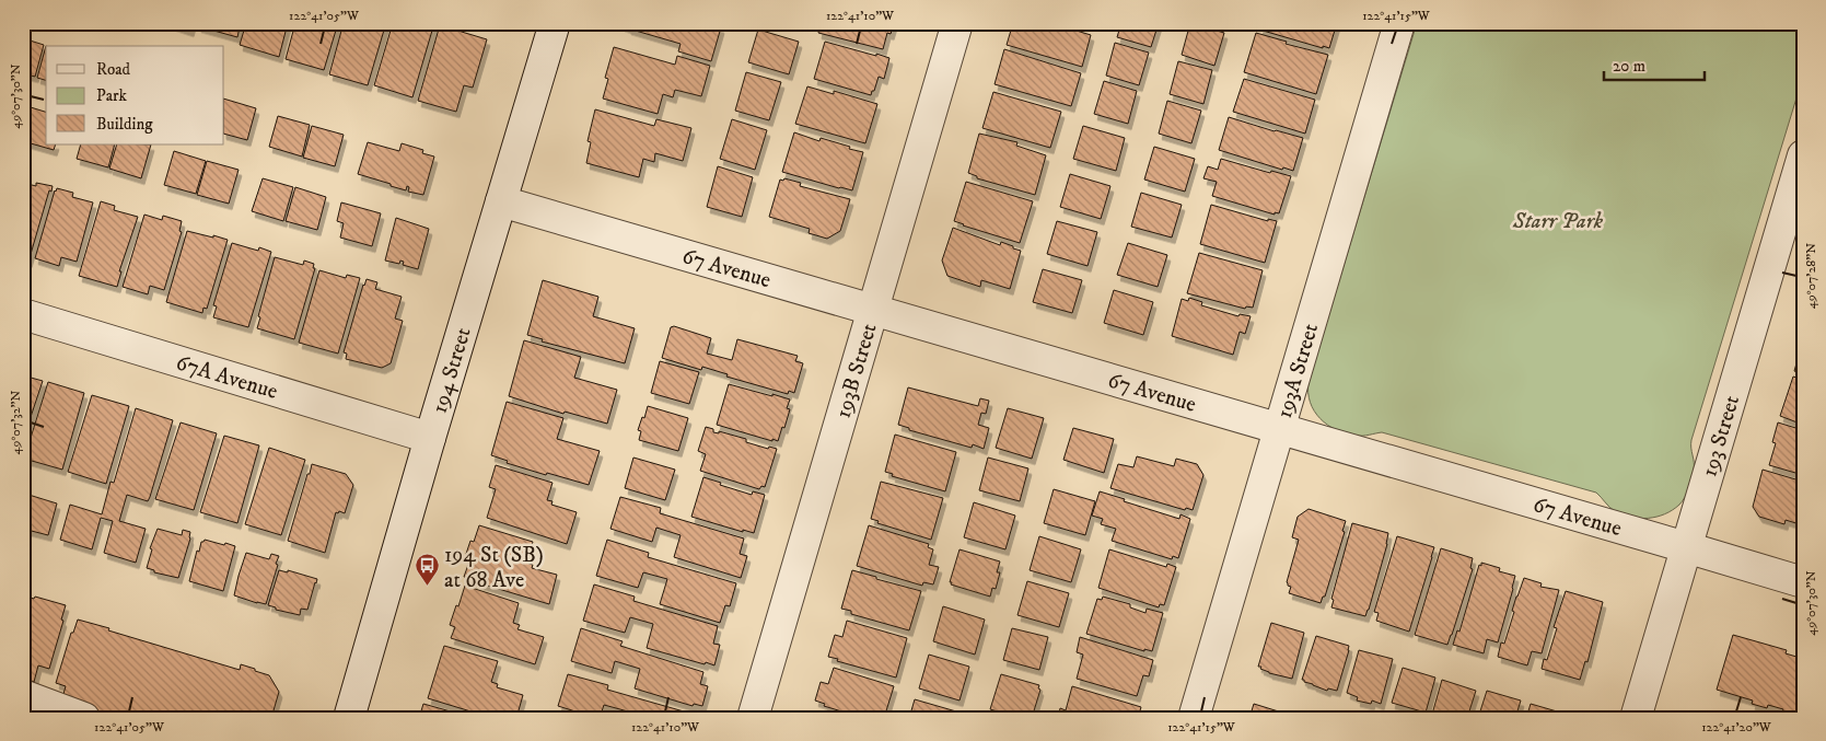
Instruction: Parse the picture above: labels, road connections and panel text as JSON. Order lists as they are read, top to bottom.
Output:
{
  "streets": {
    "street": [
      "67 Avenue",
      "194 Street",
      "193A Street",
      "193B Street",
      "67A Avenue",
      "193 Street"
    ]
  },
  "crossings": [
    ["67 Avenue", "194 Street"],
    ["67 Avenue", "193A Street"],
    ["67 Avenue", "193B Street"],
    ["67 Avenue", "193 Street"],
    ["194 Street", "67A Avenue"]
  ],
  "parks": ["Starr Park"],
  "places": {
    "bus stop": ["194 St (SB) at 68 Ave"]
  },
  "legend": ["Road", "Park", "Building"],
  "scale_bar": "20 m",
  "coordinates": [
    "122°41'05\"W",
    "122°41'10\"W",
    "122°41'15\"W",
    "49°07'30\"N",
    "49°07'28\"N",
    "49°07'32\"N",
    "122°41'20\"W"
  ]
}
